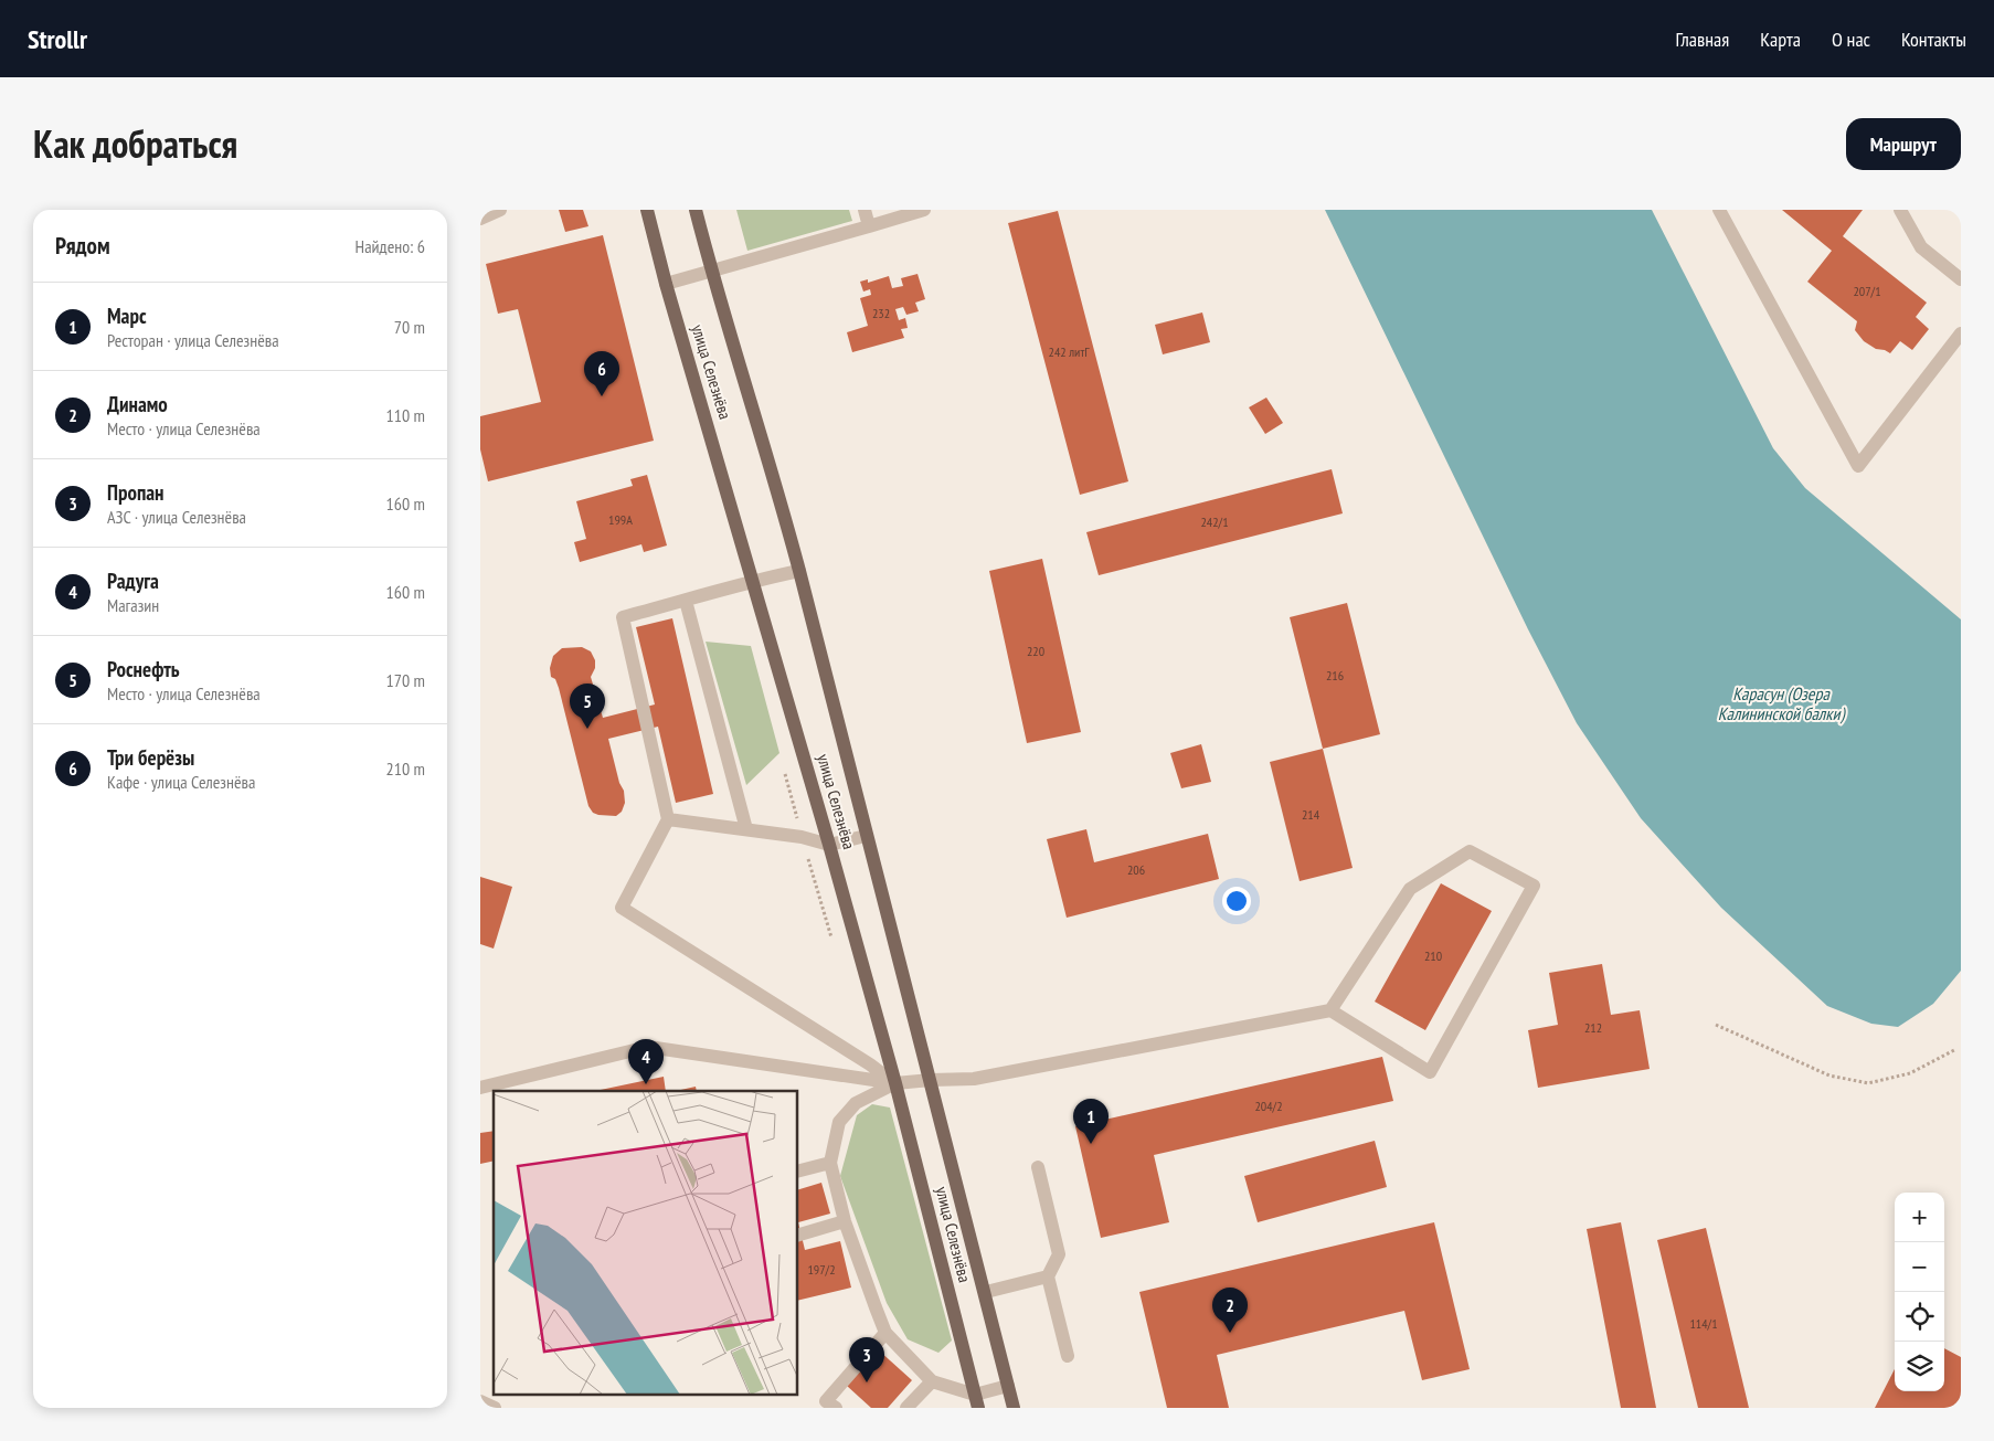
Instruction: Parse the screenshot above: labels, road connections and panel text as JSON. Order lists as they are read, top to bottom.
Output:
{
  "streets": {
    "main road": ["улица Селезнёва"]
  },
  "water": ["Карасун (Озера Калининской балки)"],
  "house_numbers": [
    "207/1",
    "232",
    "242 литГ",
    "199А",
    "242/1",
    "220",
    "216",
    "214",
    "206",
    "210",
    "212",
    "204/2",
    "197/2",
    "114/1"
  ],
  "page": {
    "header": "Strollr",
    "nav": [
      "Главная",
      "Карта",
      "О нас",
      "Контакты"
    ],
    "title": "Как добраться",
    "buttons": "Маршрут",
    "heading": ["Рядом", "Найдено: 6"],
    "list": [
      {
        "mark": "1",
        "name": "Марс",
        "note": "Ресторан · улица Селезнёва",
        "value": "70 m"
      },
      {
        "mark": "2",
        "name": "Динамо",
        "note": "Место · улица Селезнёва",
        "value": "110 m"
      },
      {
        "mark": "3",
        "name": "Пропан",
        "note": "АЗС · улица Селезнёва",
        "value": "160 m"
      },
      {
        "mark": "4",
        "name": "Радуга",
        "note": "Магазин",
        "value": "160 m"
      },
      {
        "mark": "5",
        "name": "Роснефть",
        "note": "Место · улица Селезнёва",
        "value": "170 m"
      },
      {
        "mark": "6",
        "name": "Три берёзы",
        "note": "Кафе · улица Селезнёва",
        "value": "210 m"
      }
    ],
    "pins": [
      "6",
      "5",
      "4",
      "1",
      "2",
      "3"
    ],
    "map_buttons": ["+", "−"]
  }
}
